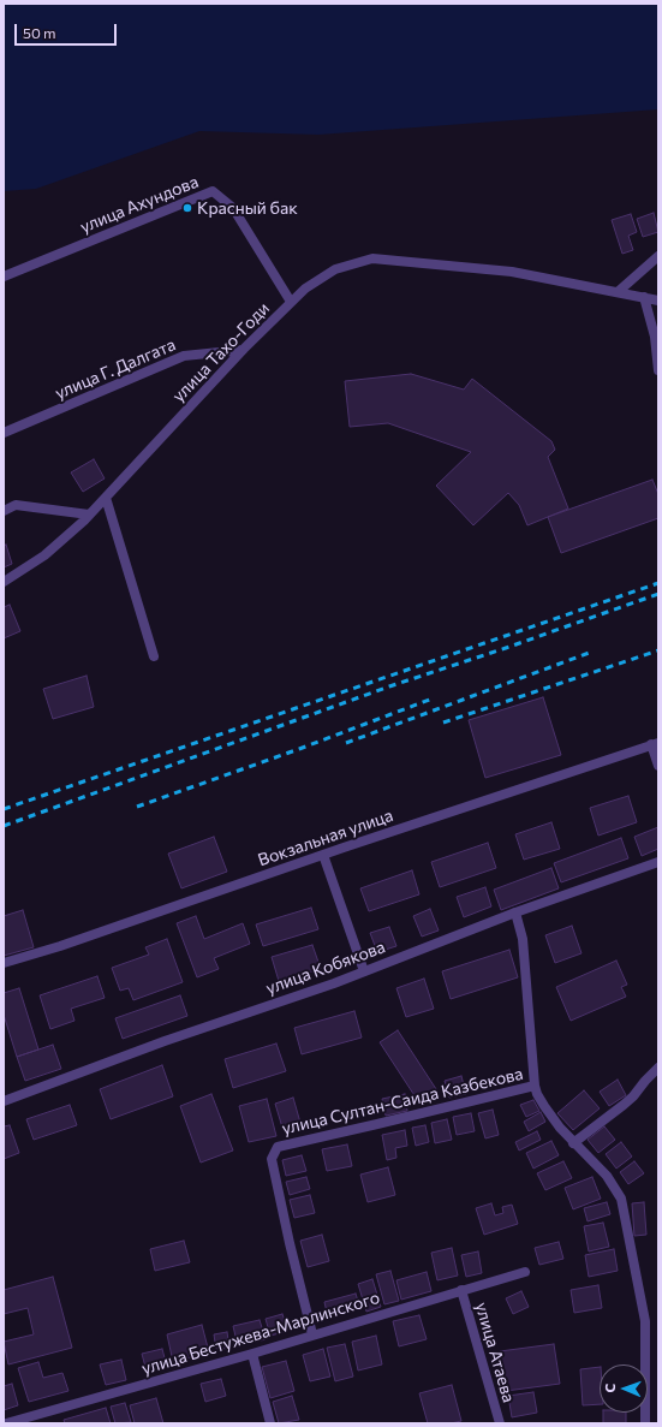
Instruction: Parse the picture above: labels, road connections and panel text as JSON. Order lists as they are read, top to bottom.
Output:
{
  "streets": {
    "street": [
      "улица Ахундова",
      "улица Тахо-Годи",
      "улица Г. Далгата",
      "Вокзальная улица",
      "улица Кобякова",
      "улица Султан-Саида Казбекова",
      "улица Бестужева-Марлинского",
      "улица Атаева"
    ]
  },
  "crossings": [
    ["улица Ахундова", "улица Тахо-Годи"],
    ["улица Тахо-Годи", "улица Г. Далгата"],
    ["улица Султан-Саида Казбекова", "улица Бестужева-Марлинского"],
    ["улица Бестужева-Марлинского", "улица Атаева"]
  ],
  "places": ["Красный бак"],
  "scale_bar": "50 m",
  "north": "left"
}
